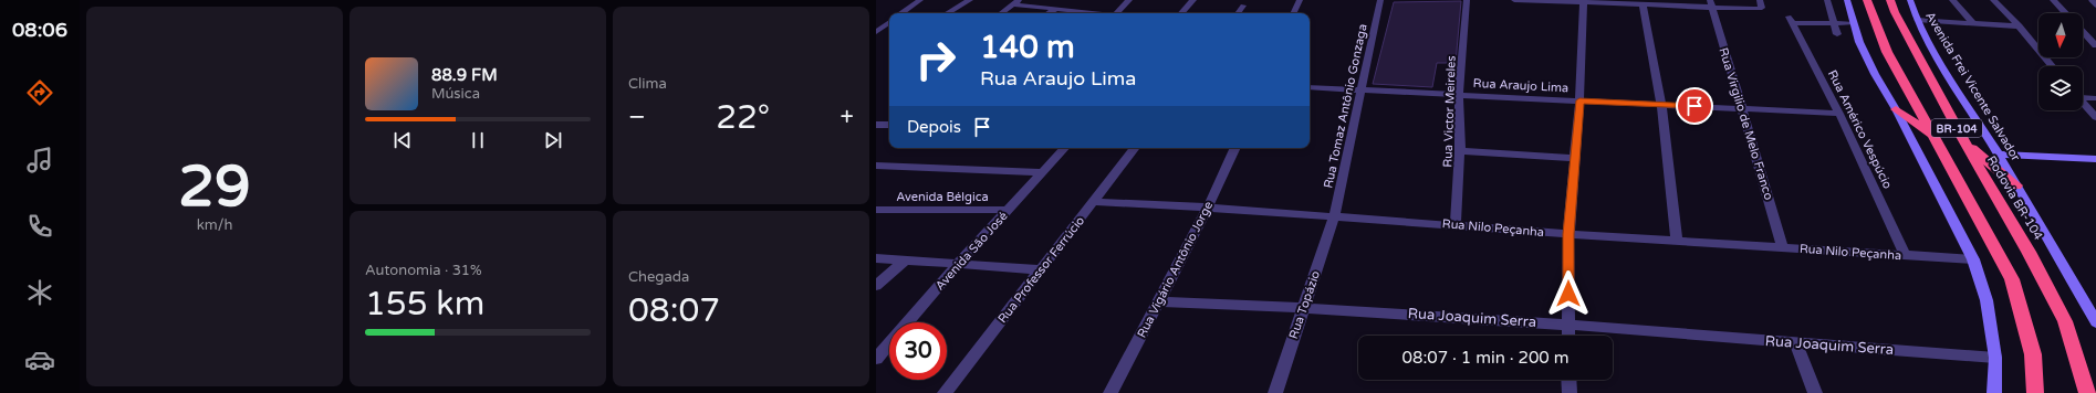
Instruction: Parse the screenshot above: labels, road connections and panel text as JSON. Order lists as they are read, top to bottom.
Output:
{
  "streets": {
    "highway": ["BR-104", "Rodovia BR-104"],
    "main road": ["Avenida Frei Vicente Salvador"],
    "street": [
      "Rua Araujo Lima",
      "Rua Tomaz Antônio Gonzaga",
      "Rua Victor Meireles",
      "Rua Virgilio de Melo Franco",
      "Rua Américo Vespúcio",
      "Avenida Bélgica",
      "Rua Nilo Peçanha",
      "Avenida São José",
      "Rua Professor Ferrúcio",
      "Rua Vigário Antônio Jorge",
      "Rua Topázio",
      "Rua Joaquim Serra"
    ]
  },
  "crossings": [
    ["Rua Araujo Lima", "Rua Tomaz Antônio Gonzaga"],
    ["Rua Araujo Lima", "Rua Victor Meireles"],
    ["Rua Araujo Lima", "Rua Virgilio de Melo Franco"],
    ["Rua Araujo Lima", "Rua Américo Vespúcio"],
    ["Rua Tomaz Antônio Gonzaga", "Rua Nilo Peçanha"],
    ["Rua Tomaz Antônio Gonzaga", "Rua Topázio"],
    ["Rua Victor Meireles", "Rua Nilo Peçanha"],
    ["Rua Virgilio de Melo Franco", "Rua Nilo Peçanha"],
    ["Rua Américo Vespúcio", "Rua Nilo Peçanha"],
    ["Avenida Bélgica", "Avenida São José"],
    ["Rua Nilo Peçanha", "Rua Professor Ferrúcio"],
    ["Rua Nilo Peçanha", "Rua Vigário Antônio Jorge"],
    ["Rua Nilo Peçanha", "Rua Topázio"],
    ["Rua Vigário Antônio Jorge", "Rua Joaquim Serra"],
    ["Rua Topázio", "Rua Joaquim Serra"]
  ],
  "north": "bottom",
  "page": {
    "tabs": "08:06",
    "tile": [
      ["29", "km/h"],
      "Clima",
      ["Autonomia · 31%", "155 km"],
      ["Chegada", "08:07"]
    ],
    "turn": ["140 m", "Rua Araujo Lima"],
    "song": ["88.9 FM", "Música"],
    "heat": ["−", "22°", "+"],
    "then": "Depois",
    "limit": "30",
    "trip": "08:07 · 1 min · 200 m"
  }
}
